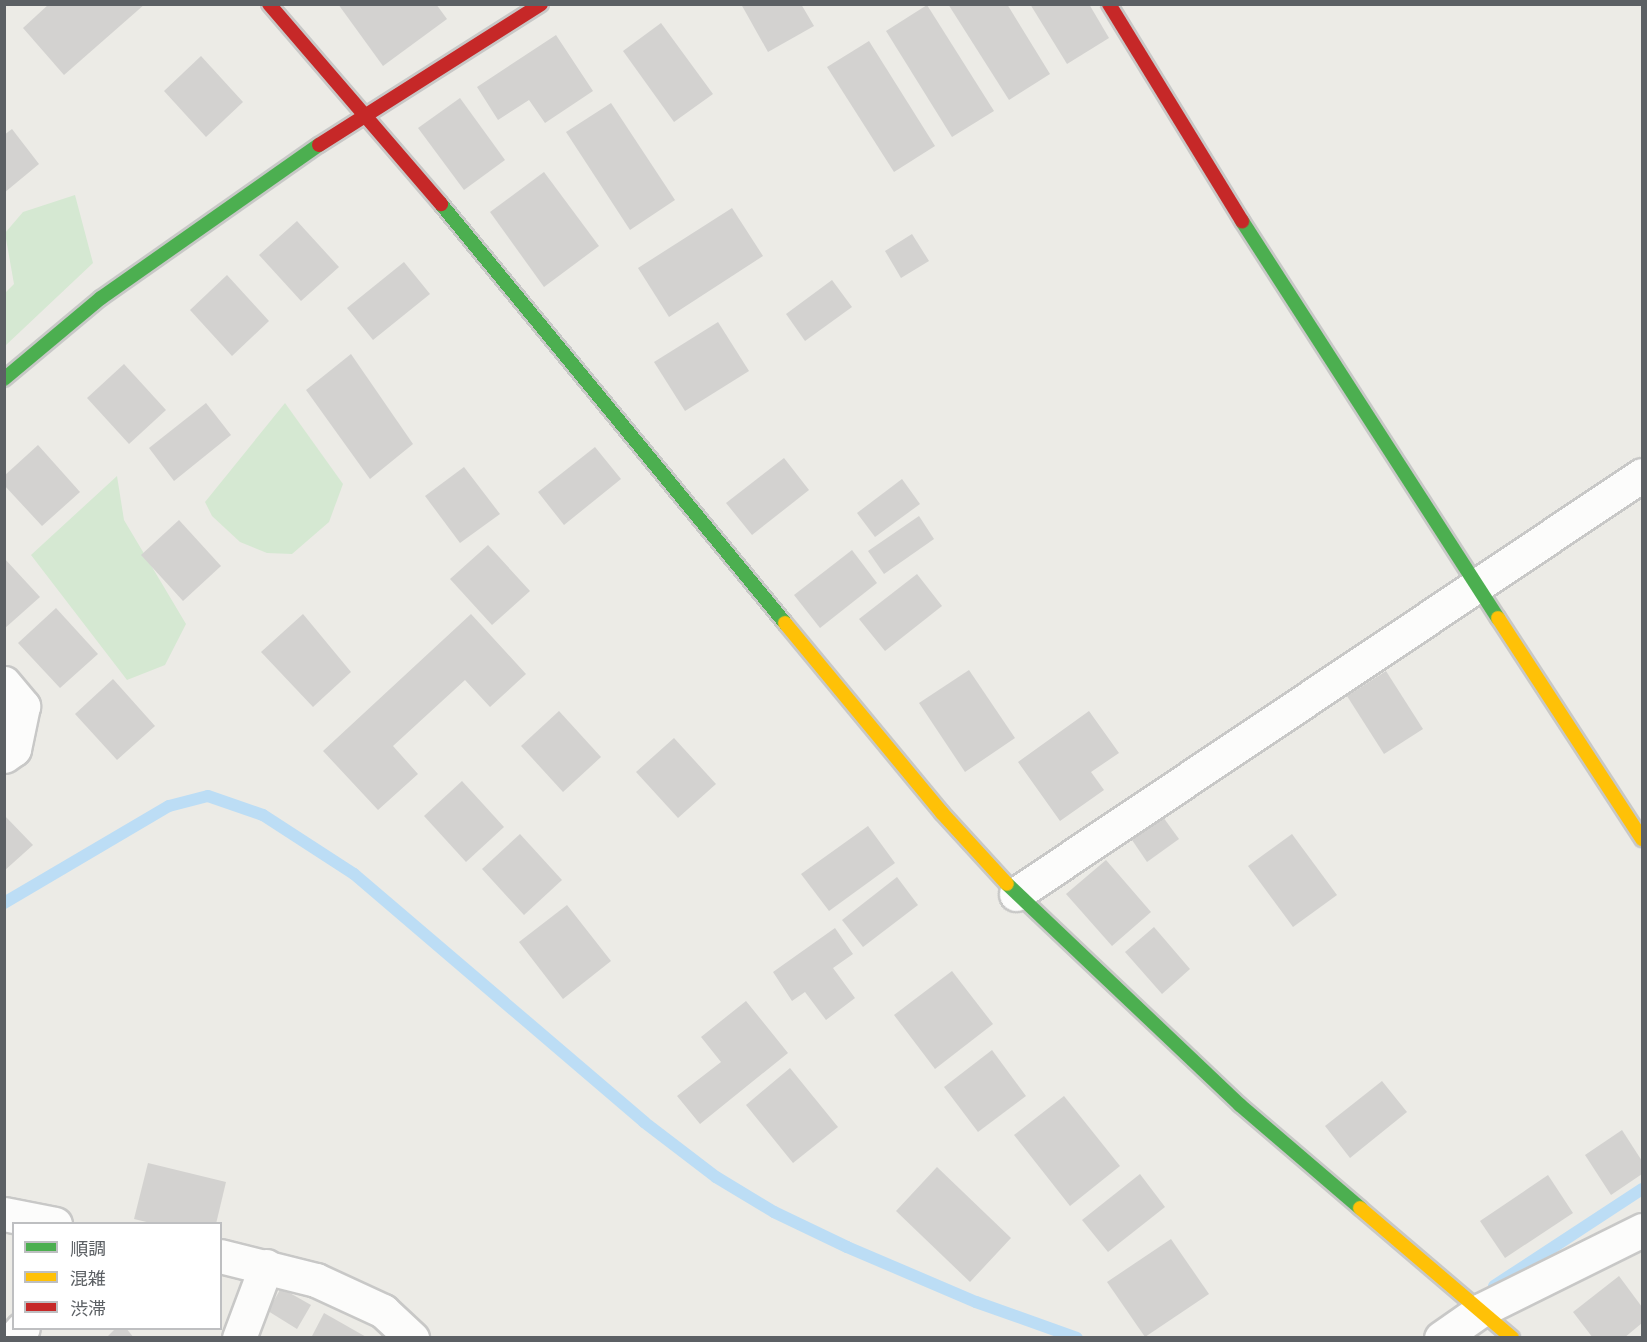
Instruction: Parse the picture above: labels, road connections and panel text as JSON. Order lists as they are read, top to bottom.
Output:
{
  "legend": ["順調", "混雑", "渋滞"]
}
